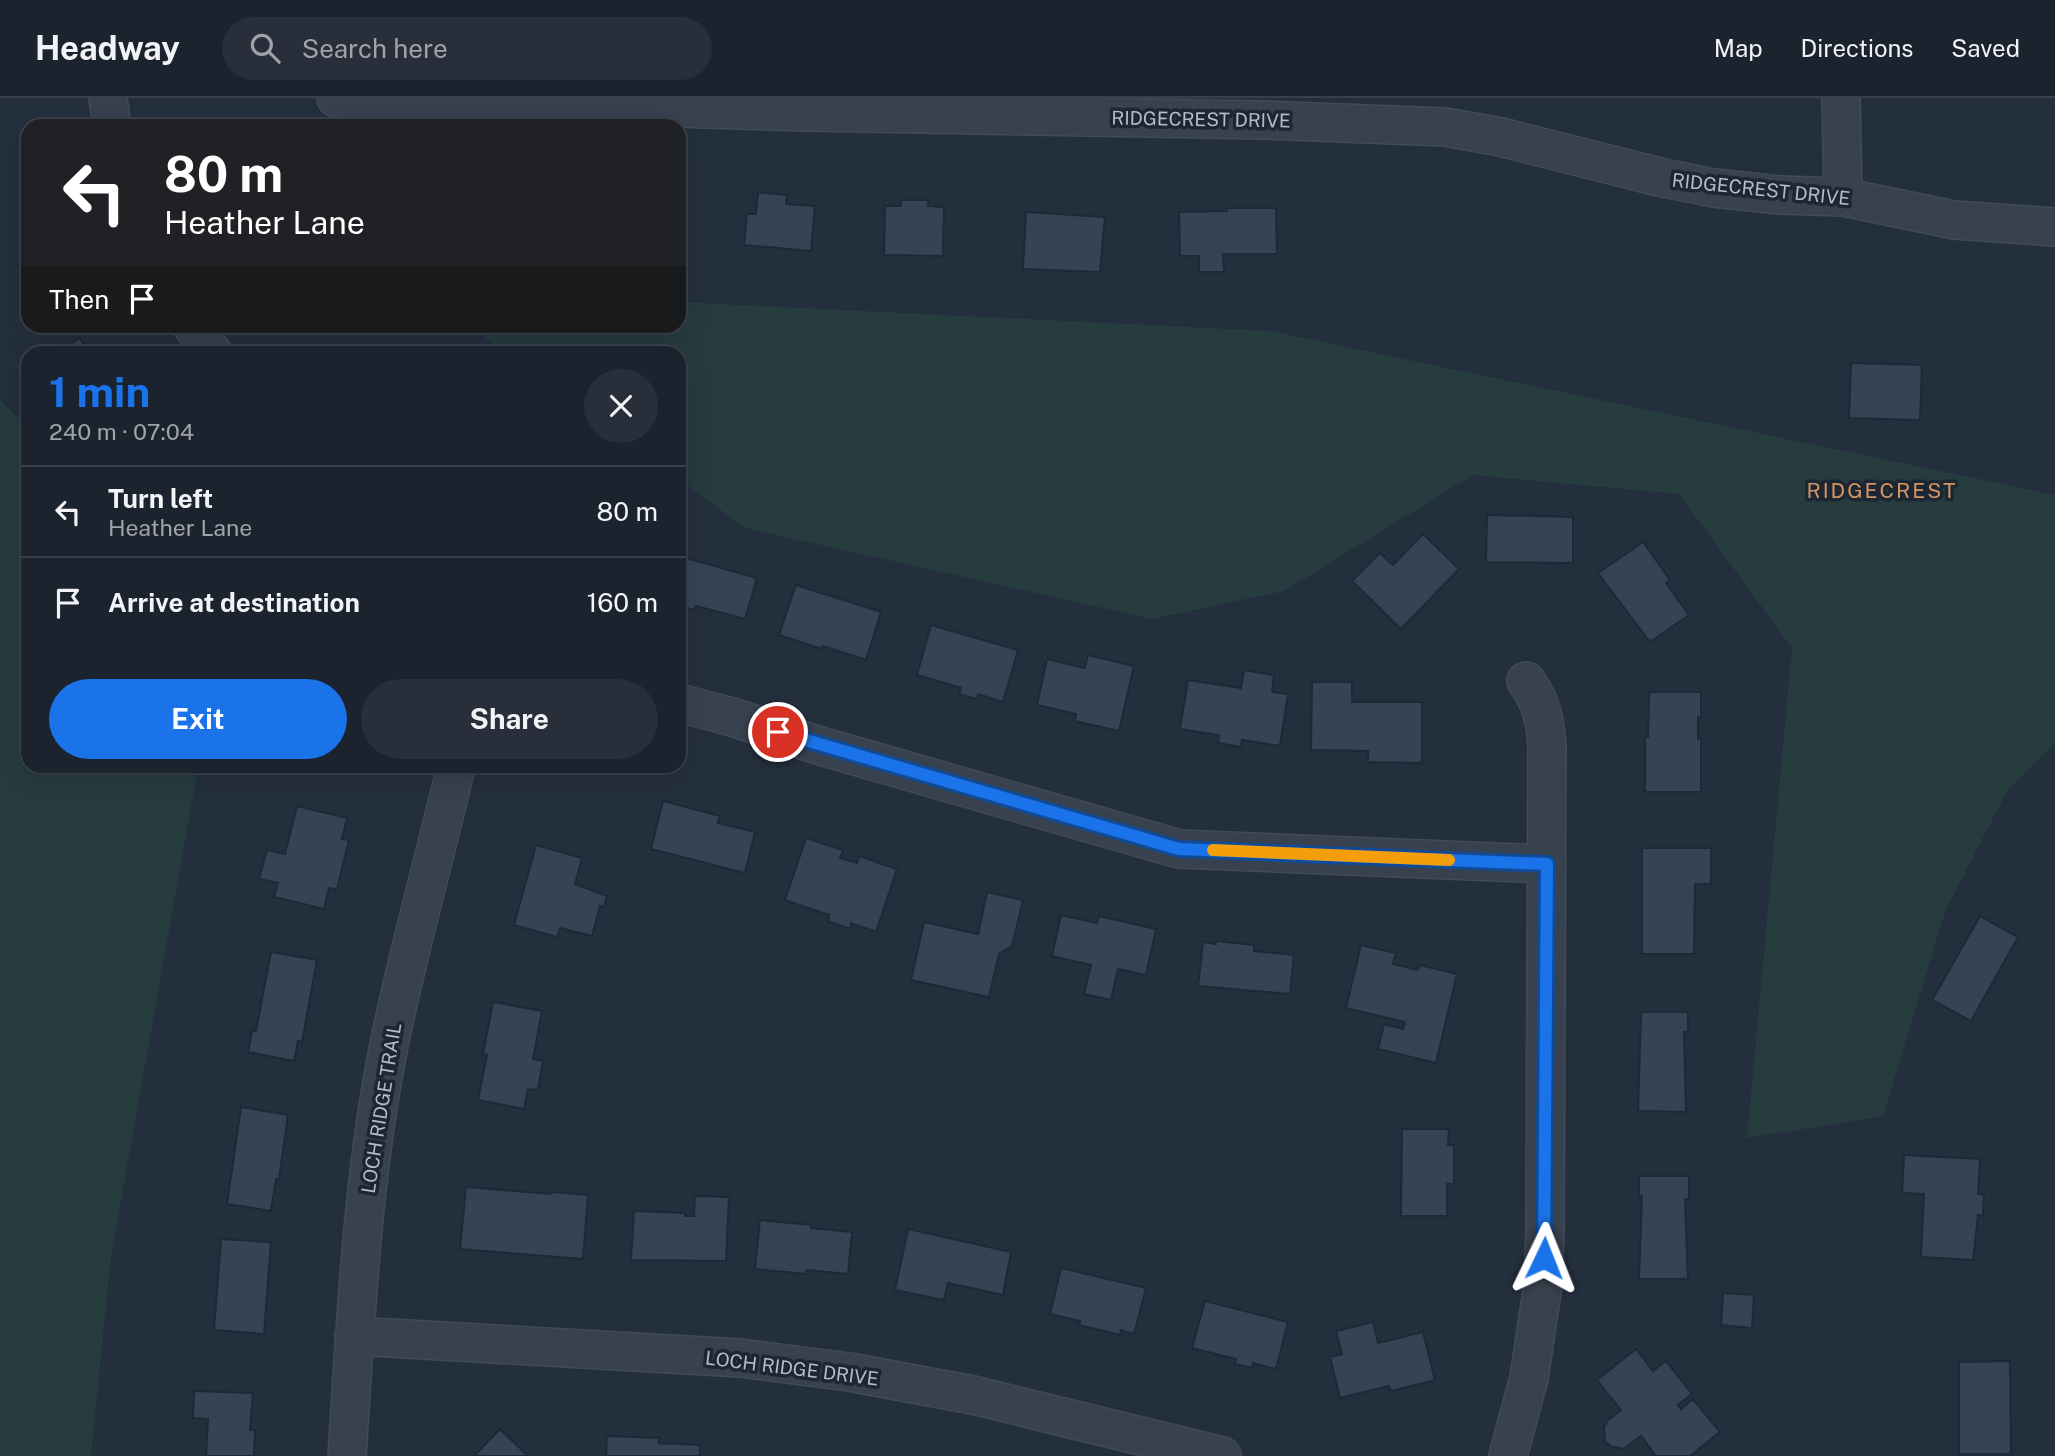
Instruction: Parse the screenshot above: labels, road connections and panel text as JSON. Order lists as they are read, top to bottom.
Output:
{
  "streets": {
    "street": ["RIDGECREST DRIVE", "LOCH RIDGE TRAIL", "LOCH RIDGE DRIVE"]
  },
  "crossings": [
    ["LOCH RIDGE TRAIL", "LOCH RIDGE DRIVE"]
  ],
  "districts": ["RIDGECREST"],
  "page": {
    "header": "Headway",
    "search": "Search here",
    "nav": ["Map", "Directions", "Saved"],
    "turn": ["80 m", "Heather Lane"],
    "then": "Then",
    "heading": ["1 min", "240 m · 07:04"],
    "list": [
      {
        "name": "Turn left",
        "note": "Heather Lane",
        "value": "80 m"
      },
      {
        "name": "Arrive at destination",
        "value": "160 m"
      }
    ],
    "buttons": ["Exit", "Share"]
  }
}
